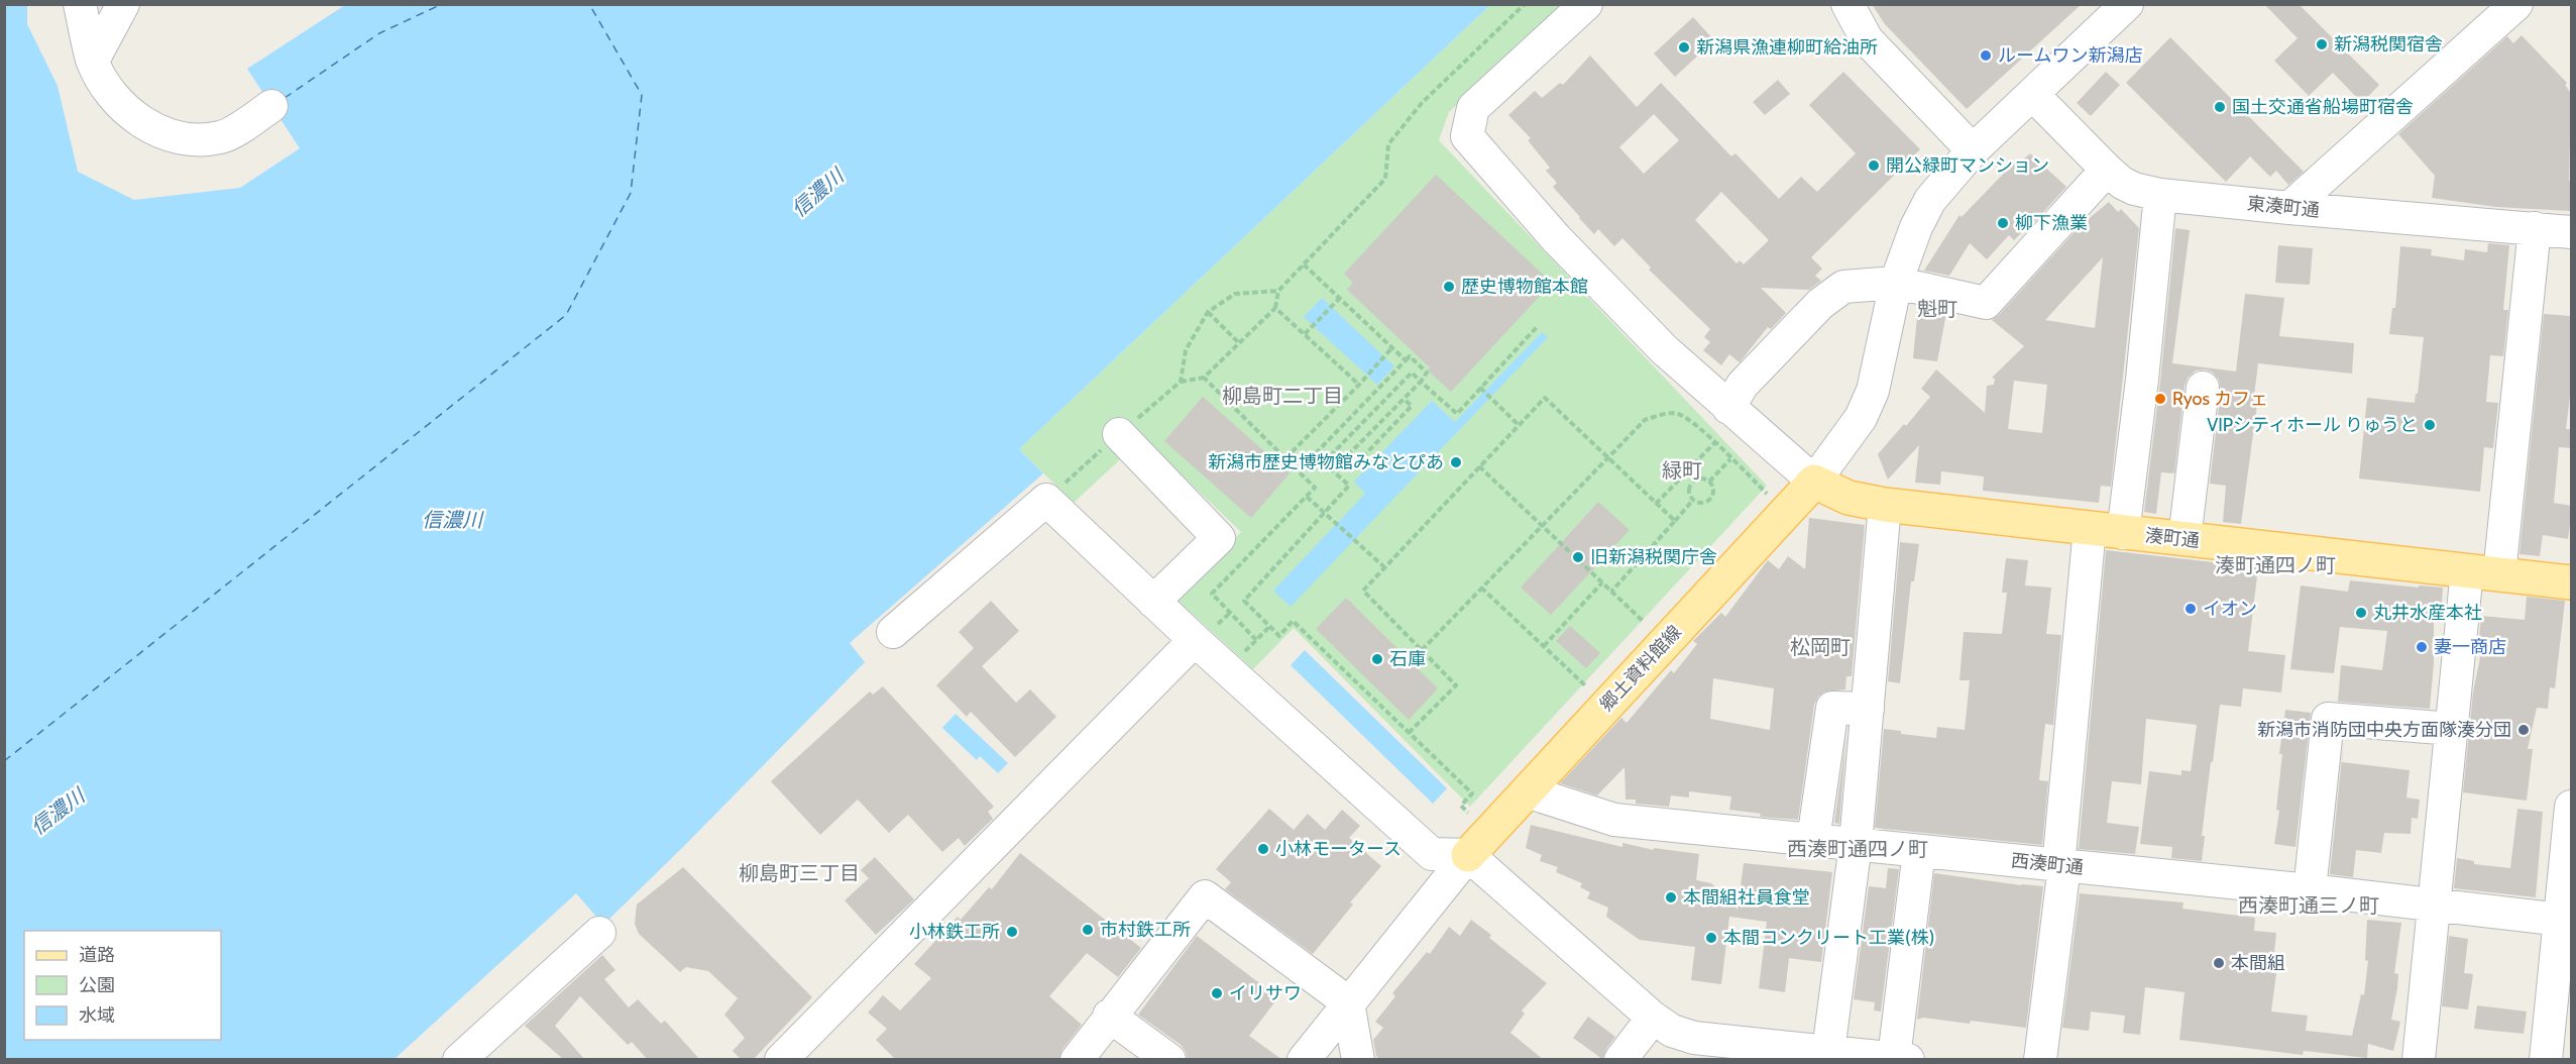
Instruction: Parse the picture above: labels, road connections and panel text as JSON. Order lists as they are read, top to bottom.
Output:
{
  "streets": {
    "main road": ["湊町通", "郷土資料館線"],
    "street": ["東湊町通", "西湊町通"]
  },
  "crossings": [
    ["湊町通", "郷土資料館線"],
    ["郷土資料館線", "西湊町通"]
  ],
  "districts": [
    "魁町",
    "柳島町二丁目",
    "緑町",
    "湊町通四ノ町",
    "松岡町",
    "西湊町通四ノ町",
    "柳島町三丁目",
    "西湊町通三ノ町"
  ],
  "water": ["信濃川"],
  "places": [
    "新潟税関宿舎",
    "新潟県漁連柳町給油所",
    "ルームワン新潟店",
    "国土交通省船場町宿舎",
    "開公緑町マンション",
    "柳下漁業",
    "歴史博物館本館",
    "Ryos カフェ",
    "VIPシティホール りゅうと",
    "新潟市歴史博物館みなとぴあ",
    "旧新潟税関庁舎",
    "イオン",
    "丸井水産本社",
    "妻一商店",
    "石庫",
    "新潟市消防団中央方面隊湊分団",
    "小林モータース",
    "本間組社員食堂",
    "市村鉄工所",
    "小林鉄工所",
    "本間コンクリート工業(株)",
    "本間組",
    "イリサワ"
  ],
  "legend": ["道路", "公園", "水域"]
}
